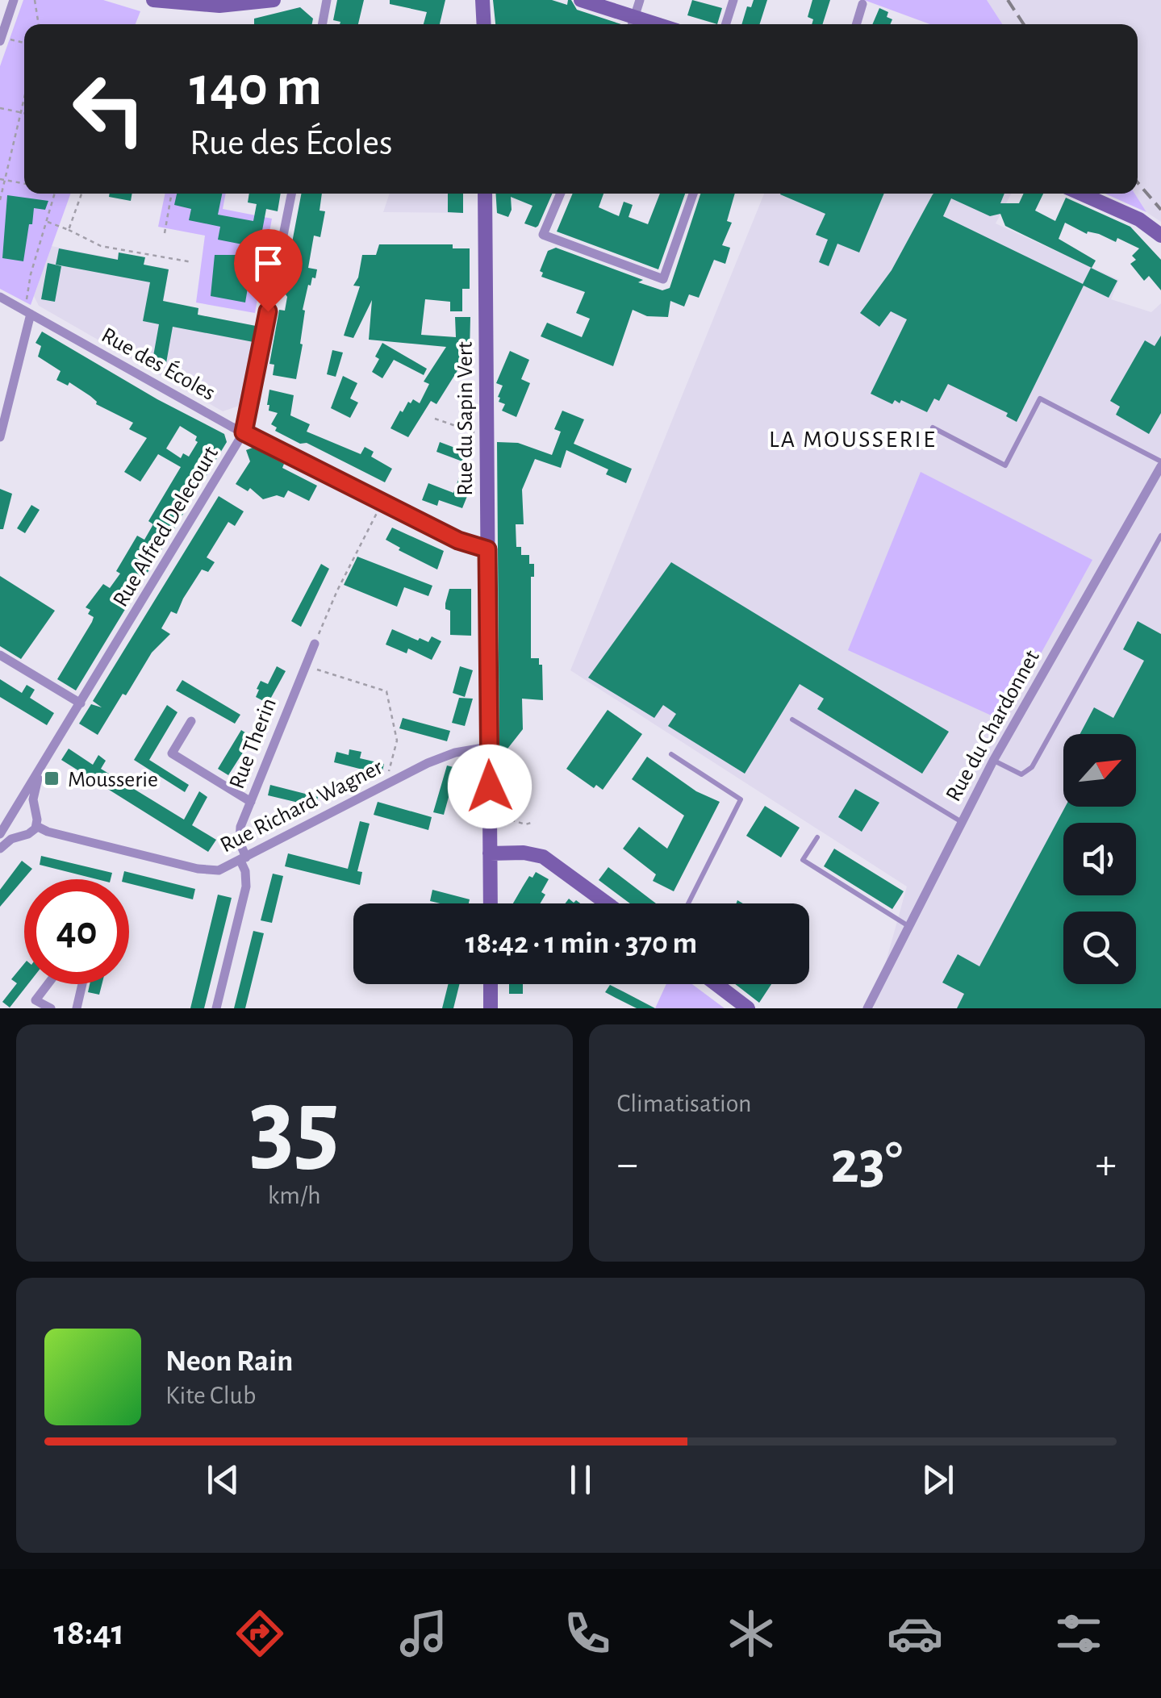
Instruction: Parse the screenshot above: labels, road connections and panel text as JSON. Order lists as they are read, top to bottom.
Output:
{
  "streets": {
    "street": [
      "Rue des Écoles",
      "Rue du Sapin Vert",
      "Rue Alfred Delecourt",
      "Rue du Chardonnet",
      "Rue Therin",
      "Rue Richard Wagner"
    ]
  },
  "crossings": [
    ["Rue des Écoles", "Rue du Sapin Vert"],
    ["Rue des Écoles", "Rue Alfred Delecourt"],
    ["Rue du Sapin Vert", "Rue Richard Wagner"],
    ["Rue Alfred Delecourt", "Rue Richard Wagner"],
    ["Rue Therin", "Rue Richard Wagner"]
  ],
  "districts": ["LA MOUSSERIE"],
  "places": {
    "transit": ["Mousserie"]
  },
  "north": "top right",
  "page": {
    "turn": ["140 m", "Rue des Écoles"],
    "limit": "40",
    "trip": "18:42 · 1 min · 370 m",
    "tile": [
      ["35", "km/h"],
      "Climatisation"
    ],
    "heat": ["−", "23°", "+"],
    "song": ["Neon Rain", "Kite Club"],
    "tabs": "18:41"
  }
}
